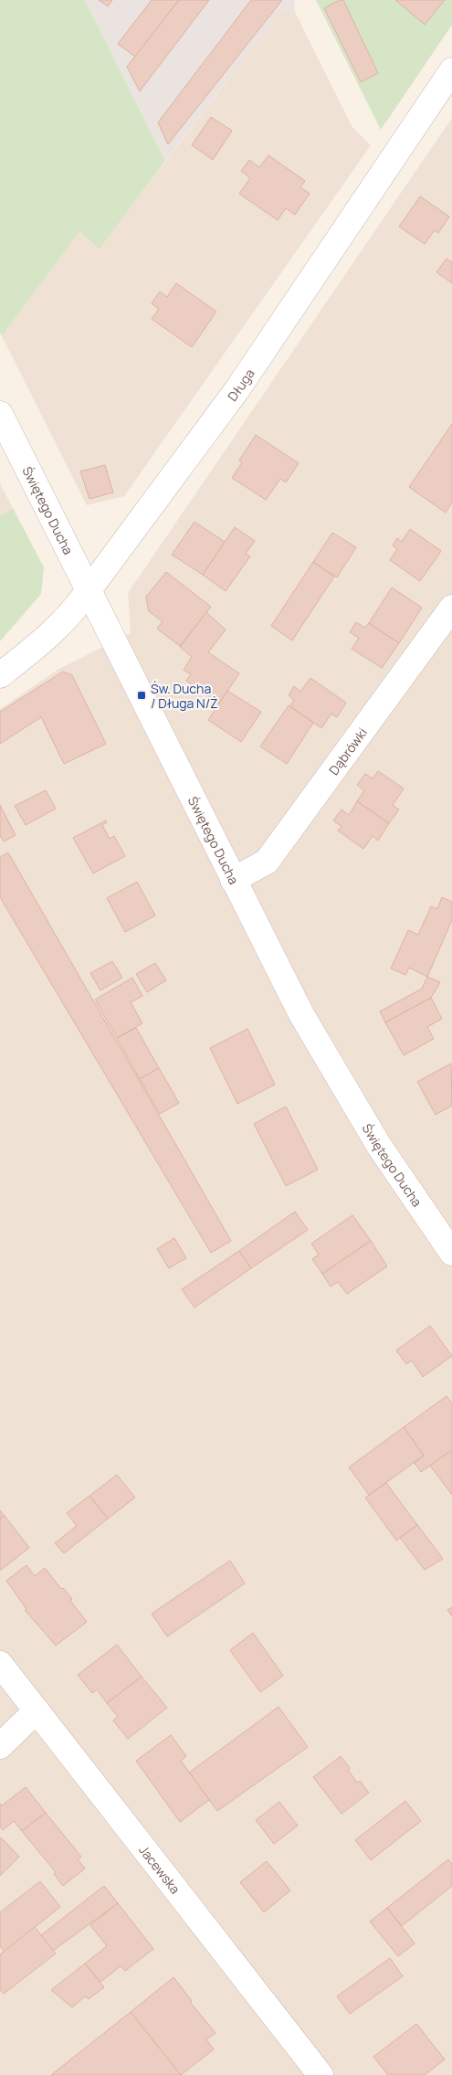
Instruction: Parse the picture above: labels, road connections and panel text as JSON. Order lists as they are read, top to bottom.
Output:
{
  "streets": {
    "street": [
      "Długa",
      "Świętego Ducha",
      "Dąbrówki",
      "Jacewska"
    ]
  },
  "crossings": [
    ["Długa", "Świętego Ducha"],
    ["Świętego Ducha", "Dąbrówki"]
  ],
  "places": {
    "transit": ["Św. Ducha / Długa N/Ż"]
  }
}
